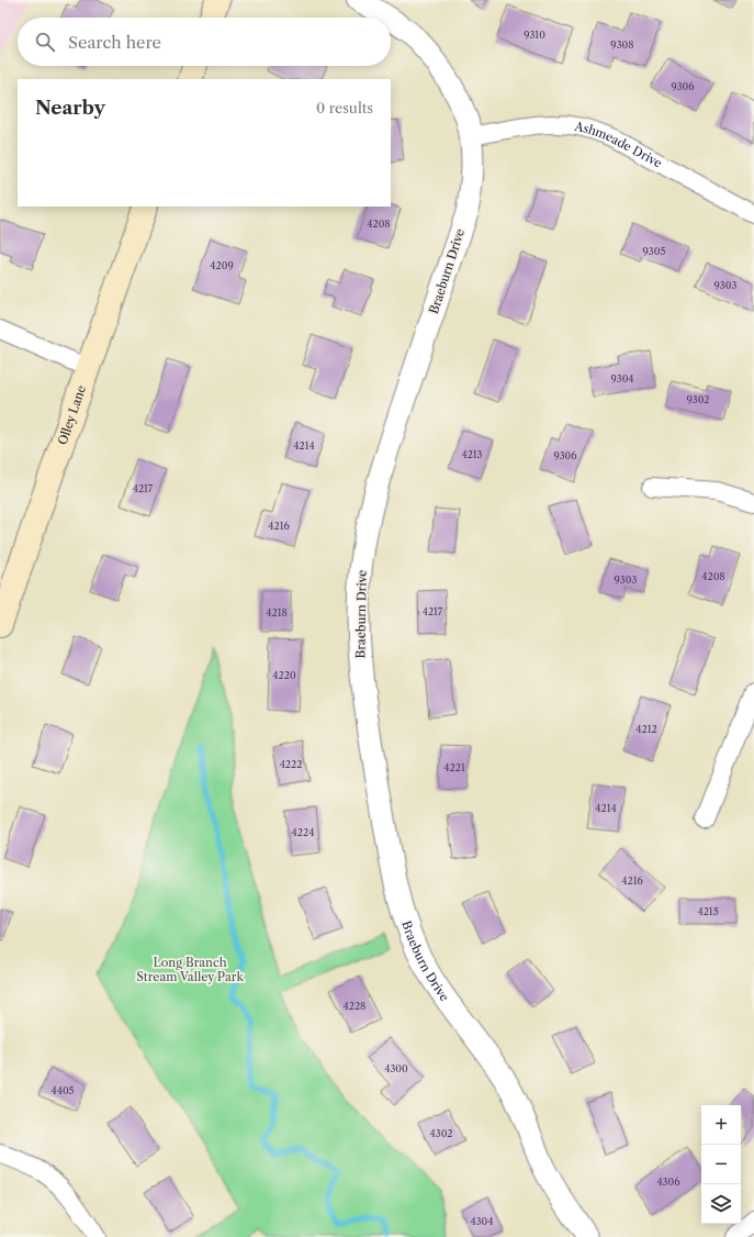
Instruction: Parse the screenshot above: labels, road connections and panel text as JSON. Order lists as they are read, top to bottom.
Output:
{
  "streets": {
    "main road": ["Olley Lane"],
    "street": ["Ashmeade Drive", "Braeburn Drive"]
  },
  "crossings": [
    ["Ashmeade Drive", "Braeburn Drive"]
  ],
  "parks": ["Long Branch Stream Valley Park"],
  "house_numbers": [
    "9310",
    "9308",
    "9306",
    "4208",
    "9305",
    "4209",
    "9303",
    "9304",
    "9302",
    "4214",
    "4213",
    "9306",
    "4217",
    "4216",
    "4208",
    "9303",
    "4217",
    "4218",
    "4220",
    "4212",
    "4222",
    "4221",
    "4214",
    "4224",
    "4216",
    "4215",
    "4228",
    "4300",
    "4405",
    "4302",
    "4306",
    "4304"
  ],
  "page": {
    "search": "Search here",
    "heading": ["Nearby", "0 results"],
    "map_buttons": ["+", "−"]
  }
}
